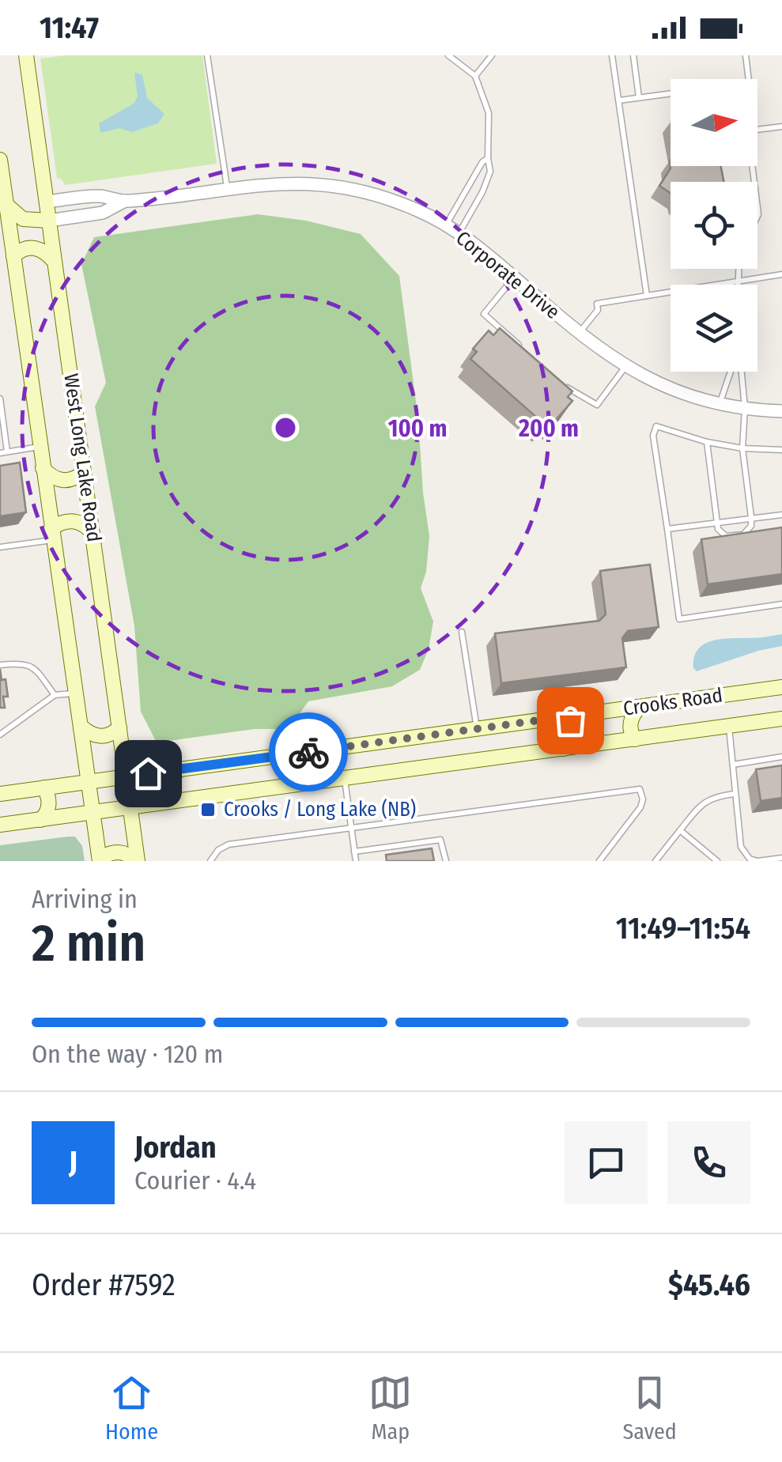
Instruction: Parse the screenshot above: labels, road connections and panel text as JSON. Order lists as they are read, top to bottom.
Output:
{
  "streets": {
    "main road": ["West Long Lake Road", "Crooks Road"],
    "street": ["Corporate Drive"]
  },
  "crossings": [
    ["Corporate Drive", "West Long Lake Road"],
    ["West Long Lake Road", "Crooks Road"]
  ],
  "places": {
    "transit": ["Crooks / Long Lake (NB)"]
  },
  "north": "right",
  "page": {
    "status": "11:47",
    "heading": ["2 min", "Arriving in", "11:49–11:54"],
    "panel": [
      "Jordan",
      "Courier · 4.4",
      "Order #7592",
      "$45.46"
    ],
    "bar": "On the way · 120 m",
    "round": "J",
    "tabs": ["Home", "Map", "Saved"]
  },
  "rings": ["100 m", "200 m"]
}
